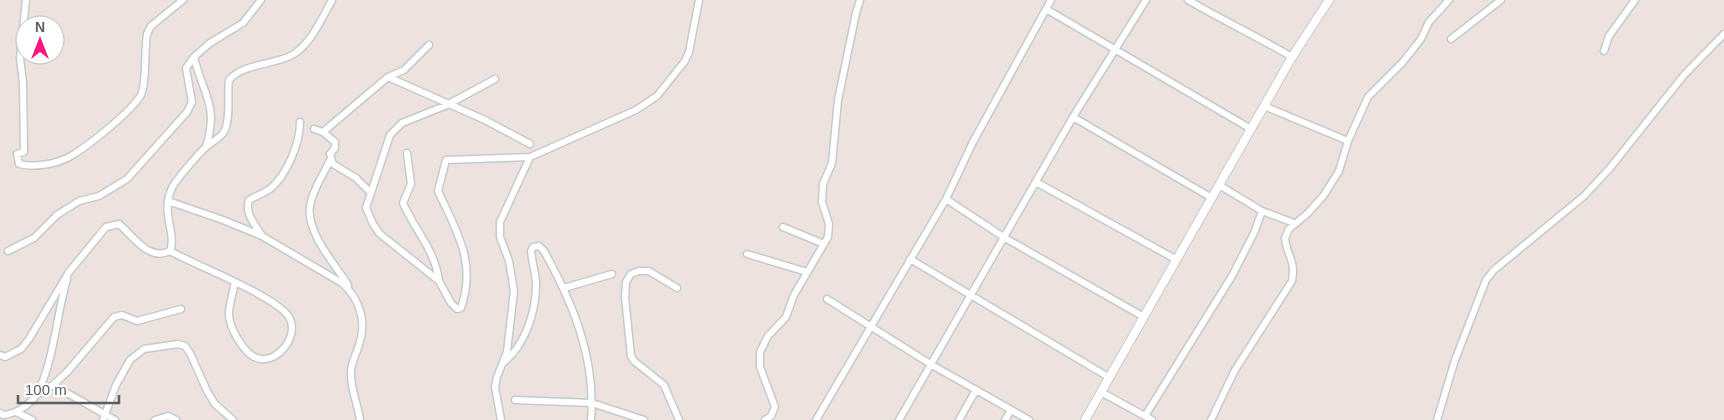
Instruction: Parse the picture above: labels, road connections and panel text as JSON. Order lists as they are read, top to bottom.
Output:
{
  "scale_bar": "100 m",
  "north": "top"
}
